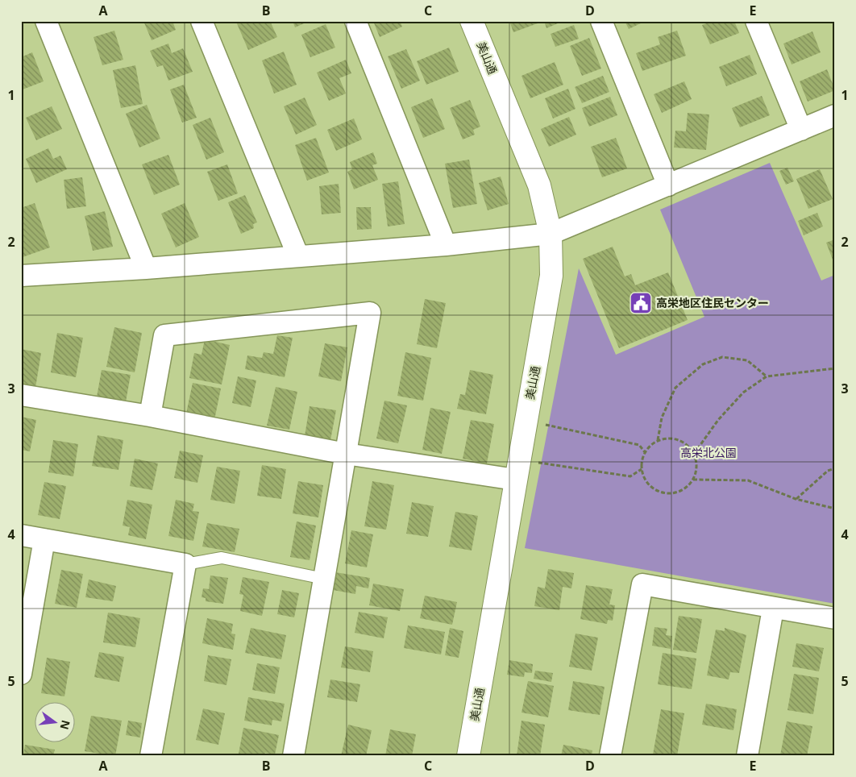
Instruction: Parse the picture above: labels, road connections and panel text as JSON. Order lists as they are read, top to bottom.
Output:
{
  "streets": {
    "street": ["美山通"]
  },
  "parks": ["高栄北公園"],
  "places": {
    "public building": ["高栄地区住民センター"]
  },
  "north": "right",
  "grid": {
    "columns": [
      "A",
      "B",
      "C",
      "D",
      "E"
    ],
    "rows": [
      "1",
      "2",
      "3",
      "4",
      "5"
    ]
  }
}
